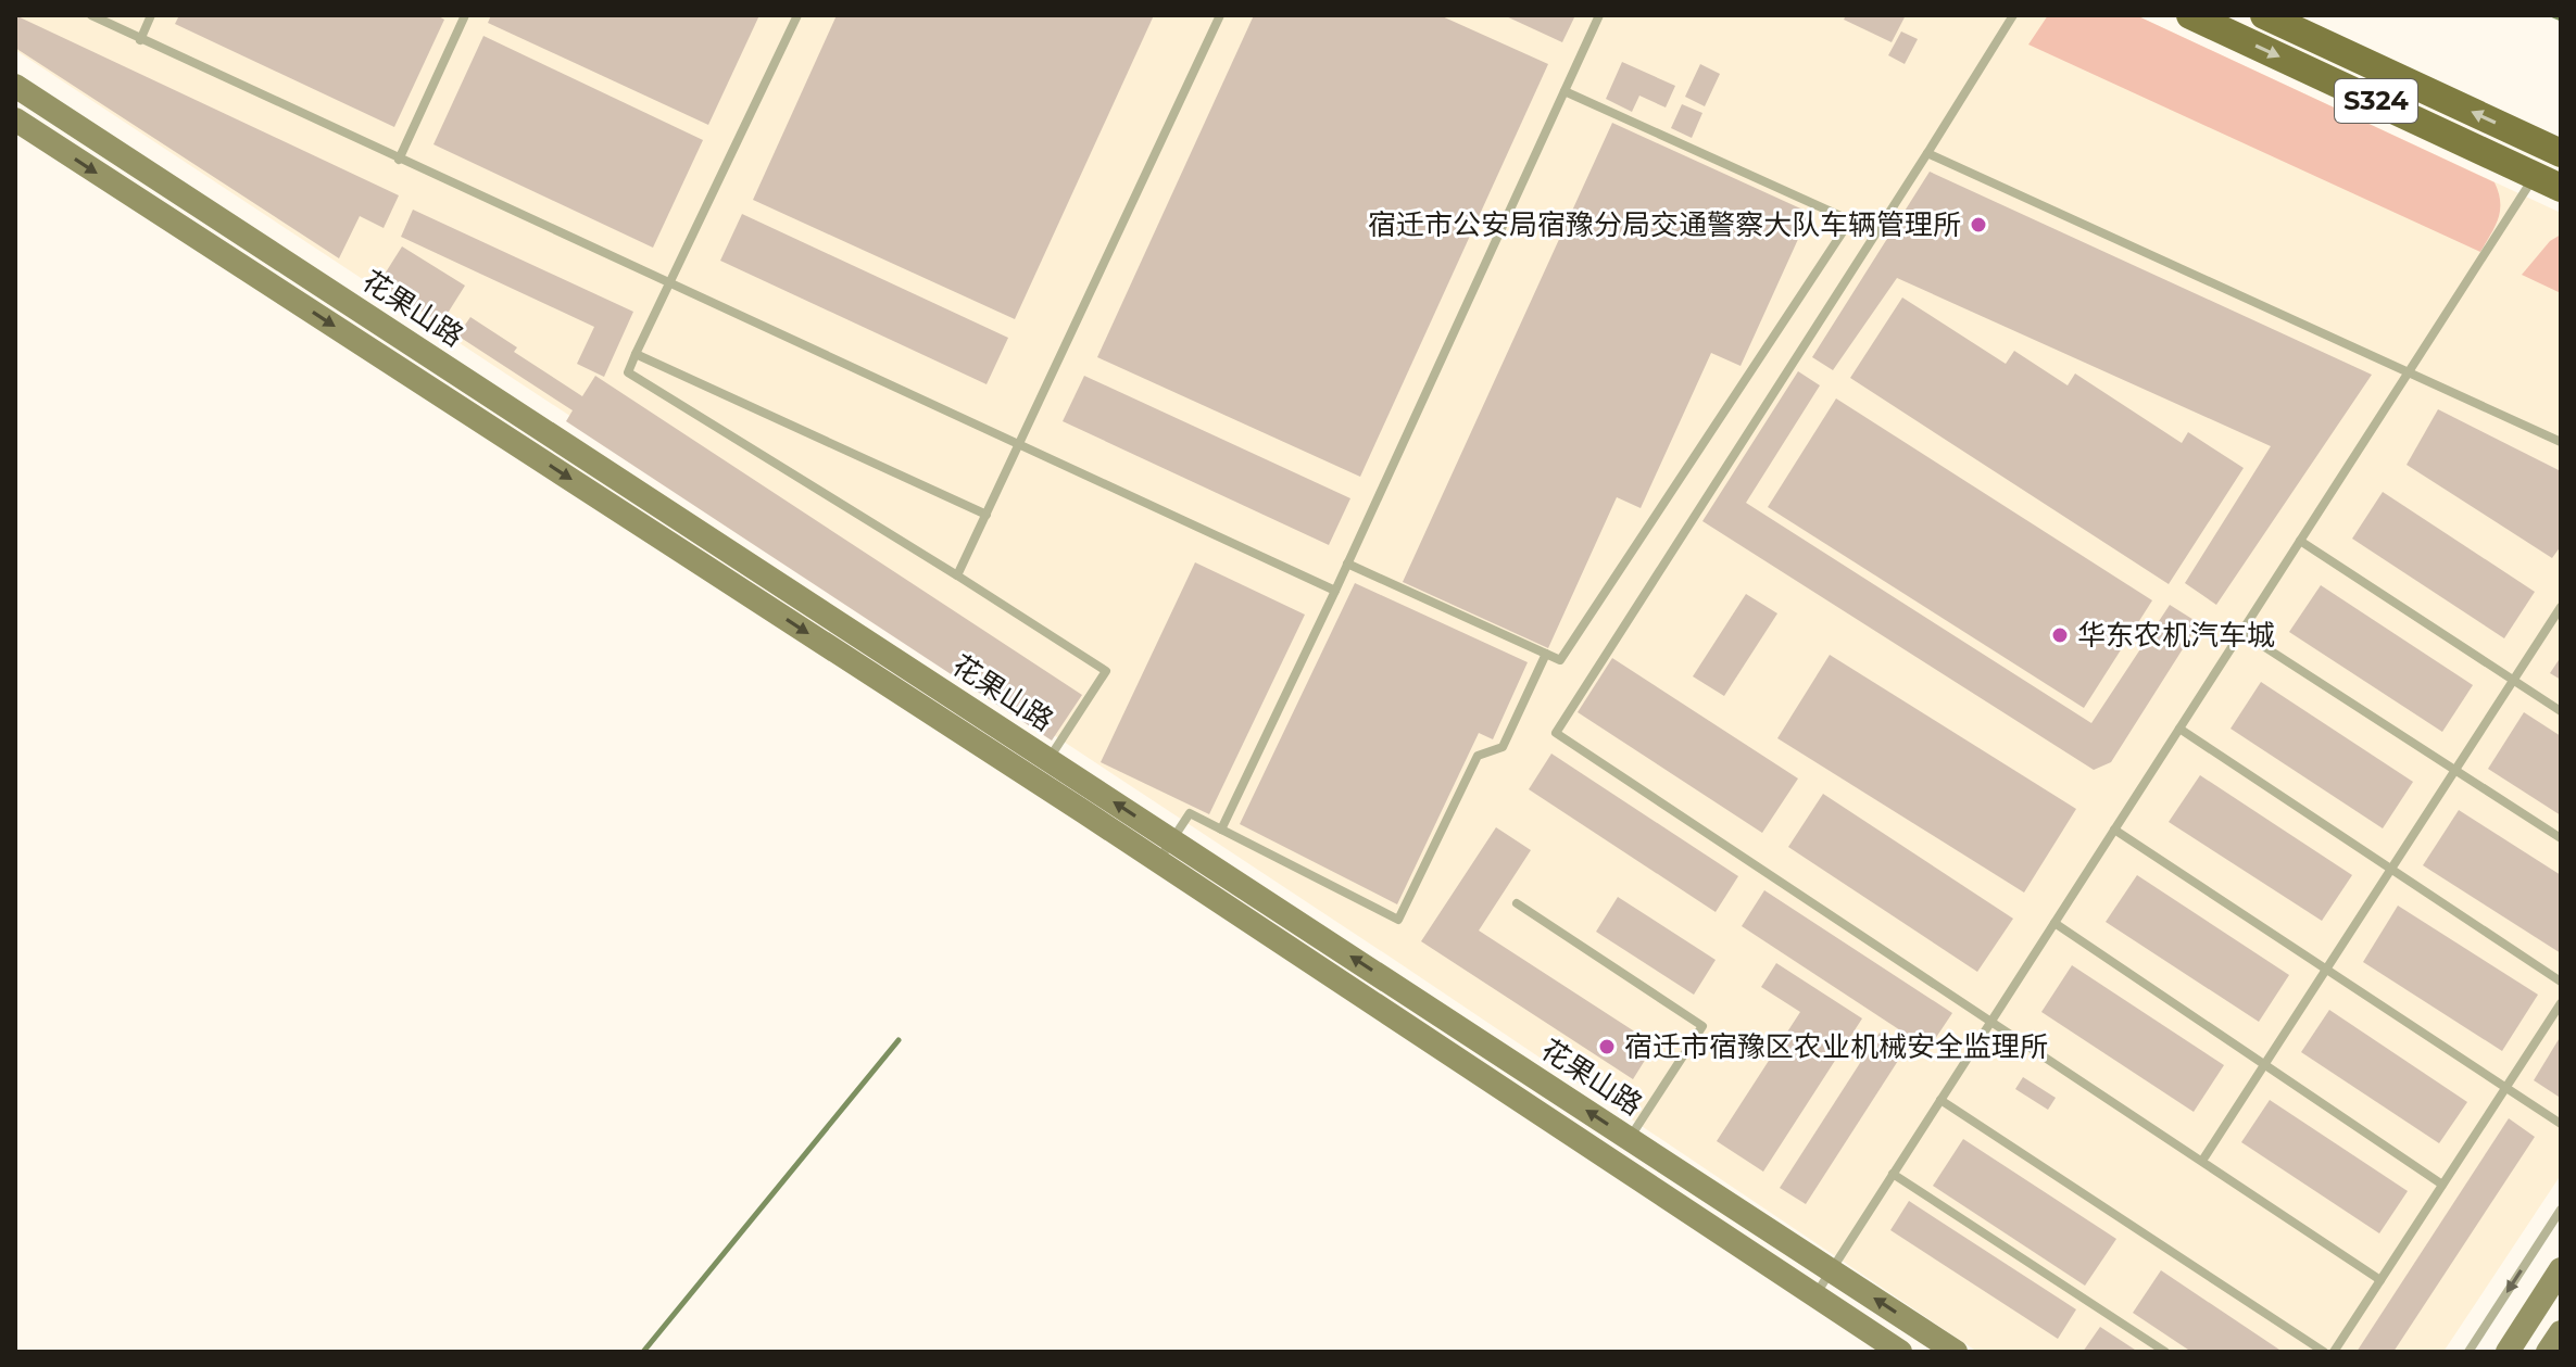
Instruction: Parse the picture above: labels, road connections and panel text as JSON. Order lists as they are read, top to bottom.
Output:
{
  "streets": {
    "main road": ["S324"],
    "street": ["花果山路"]
  },
  "places": ["宿迁市公安局宿豫分局交通警察大队车辆管理所", "华东农机汽车城", "宿迁市宿豫区农业机械安全监理所"]
}
